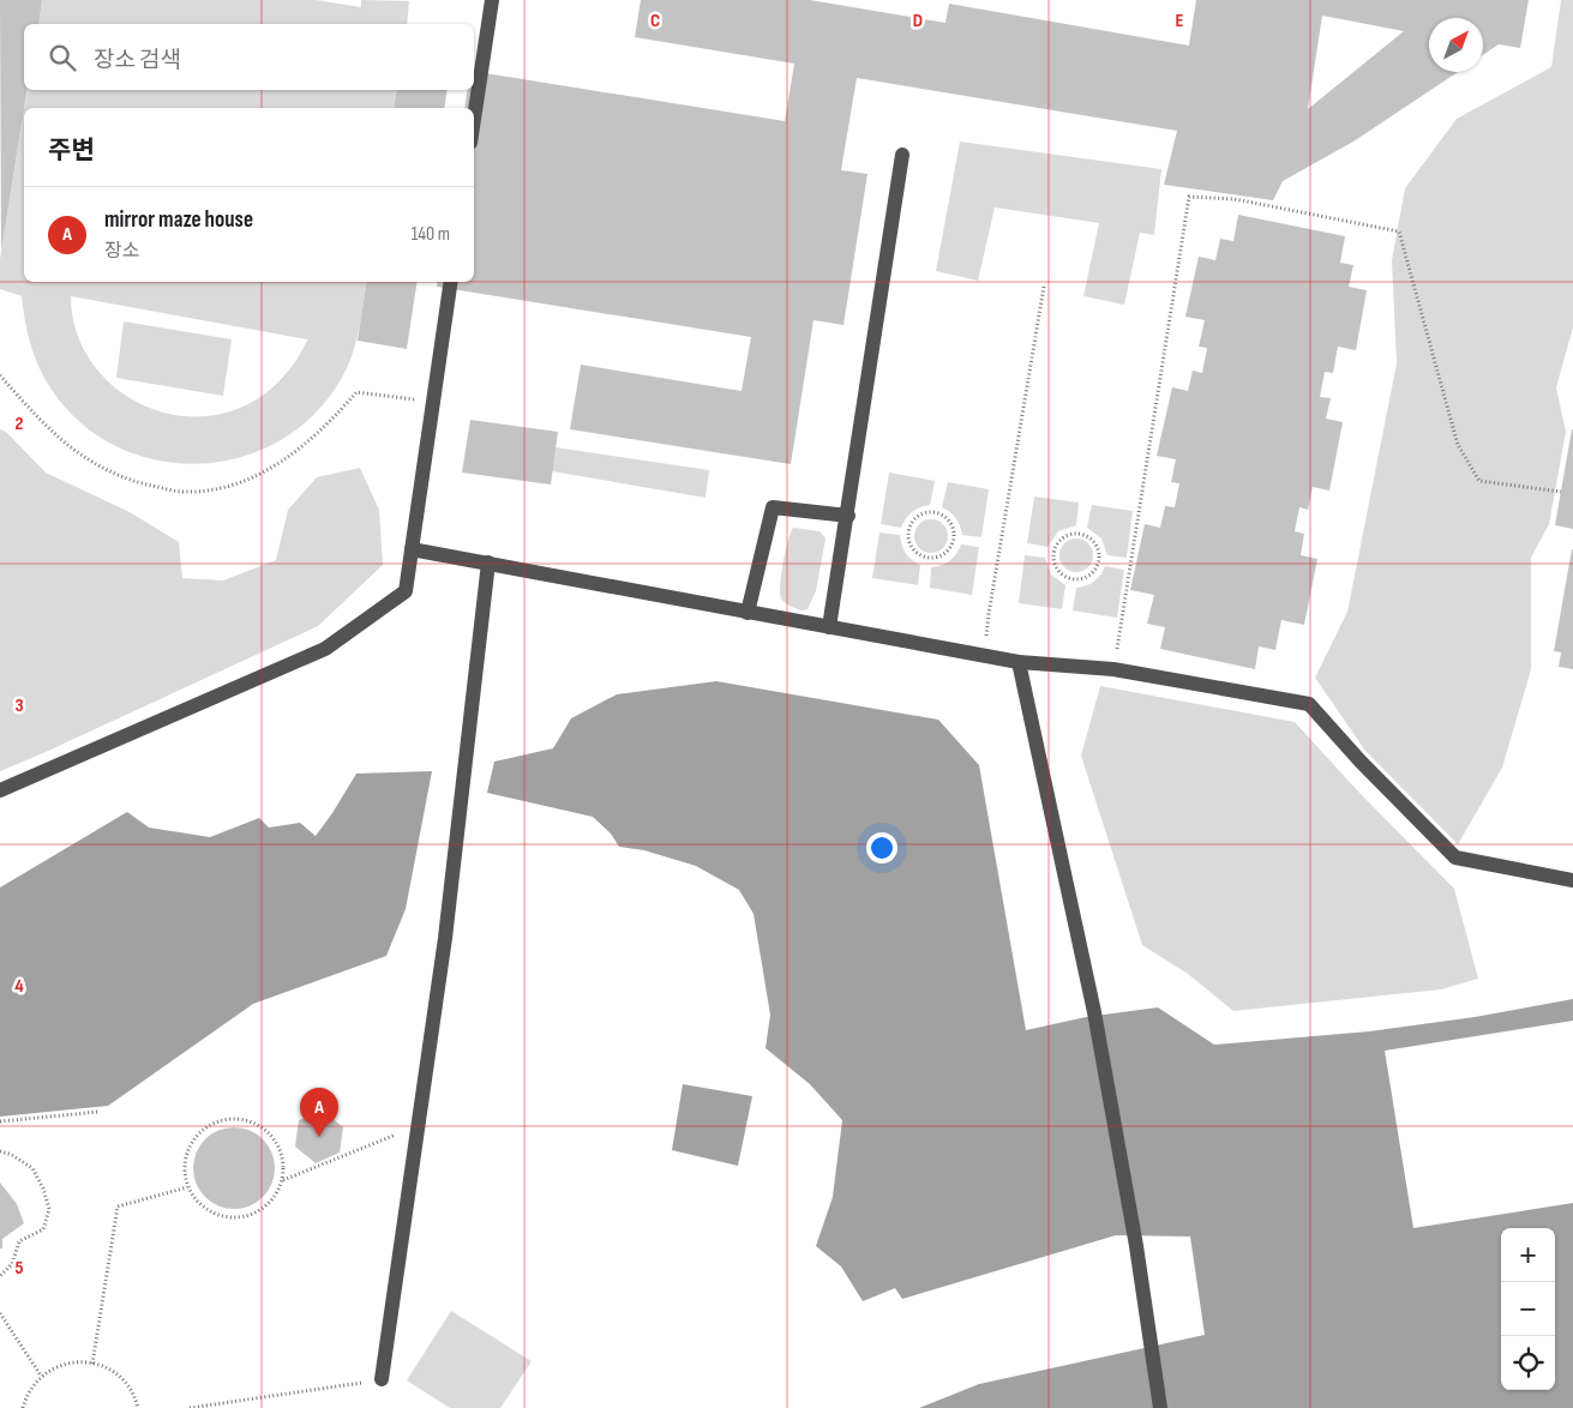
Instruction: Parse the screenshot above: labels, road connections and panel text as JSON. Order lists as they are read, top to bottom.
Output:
{
  "north": "top right",
  "page": {
    "search": "장소 검색",
    "heading": "주변",
    "list": [
      {
        "mark": "A",
        "name": "mirror maze house",
        "note": "장소",
        "value": "140 m"
      }
    ],
    "pins": "A",
    "map_buttons": ["+", "−"]
  },
  "grid": {
    "columns": ["C", "D", "E"],
    "rows": [
      "2",
      "3",
      "4",
      "5"
    ]
  }
}
